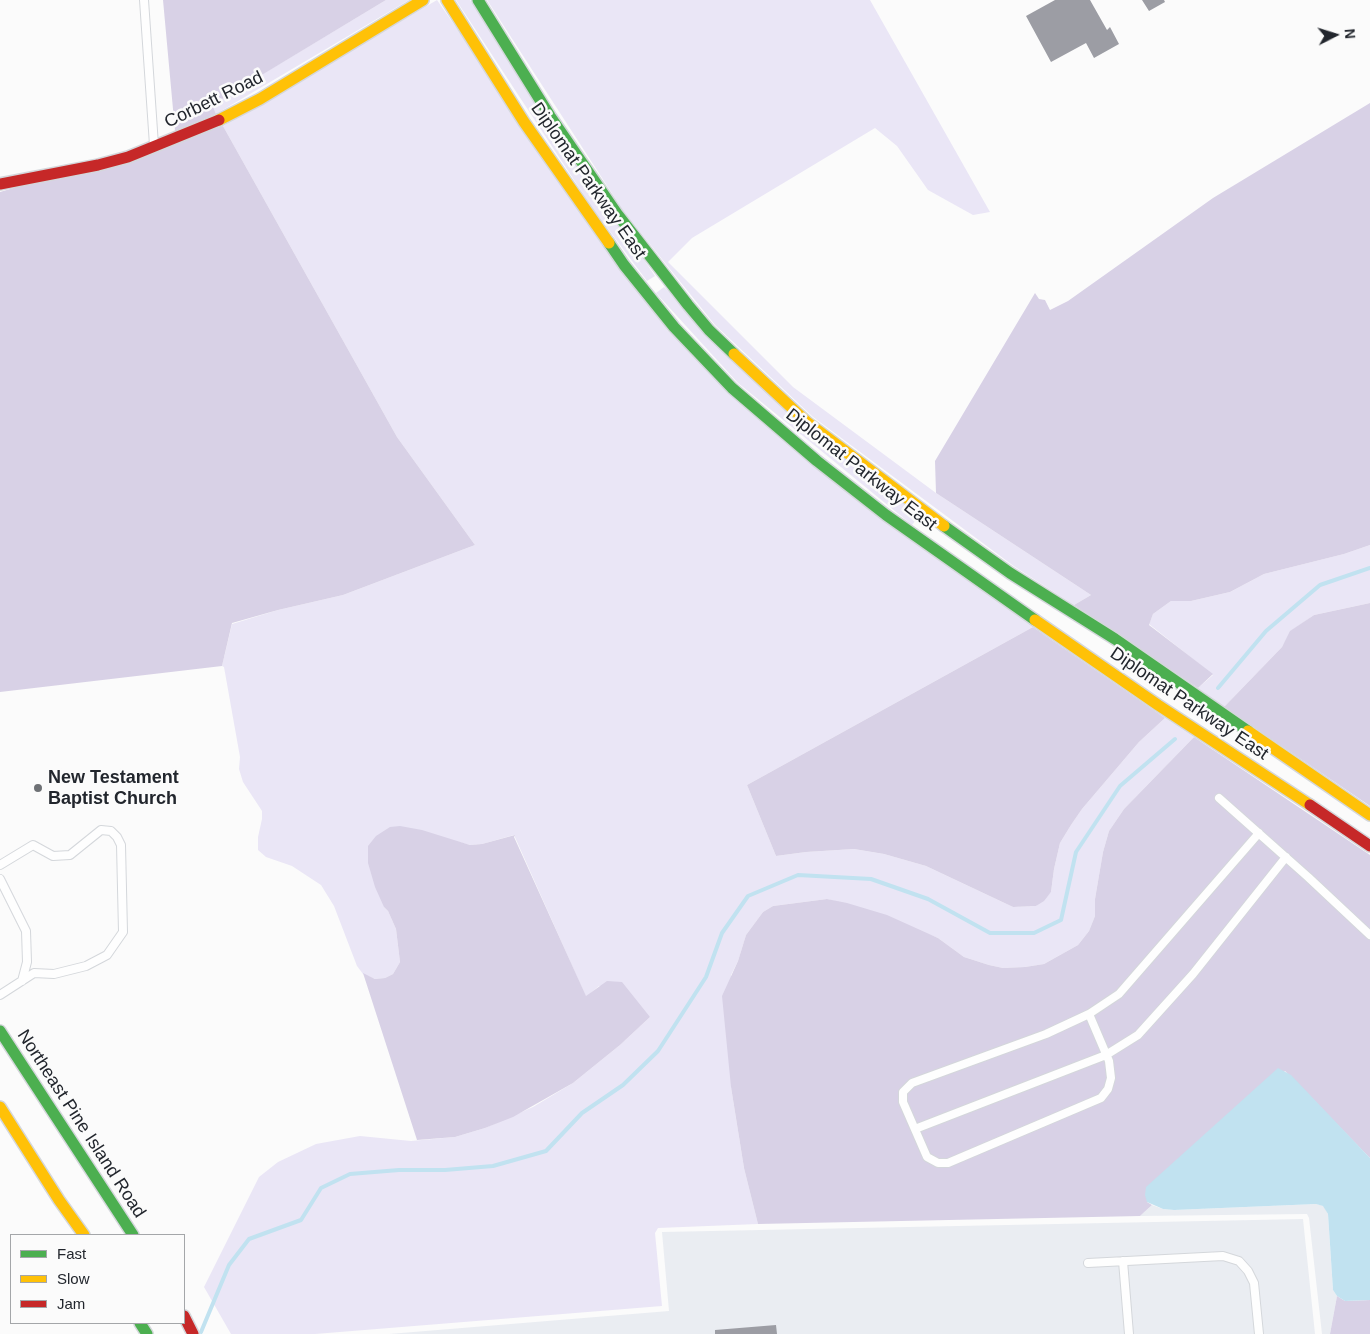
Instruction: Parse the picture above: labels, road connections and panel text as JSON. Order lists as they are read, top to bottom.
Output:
{
  "streets": {
    "main road": ["Corbett Road", "Diplomat Parkway East", "Northeast Pine Island Road"]
  },
  "places": ["New Testament Baptist Church"],
  "legend": ["Fast", "Slow", "Jam"],
  "north": "right"
}
